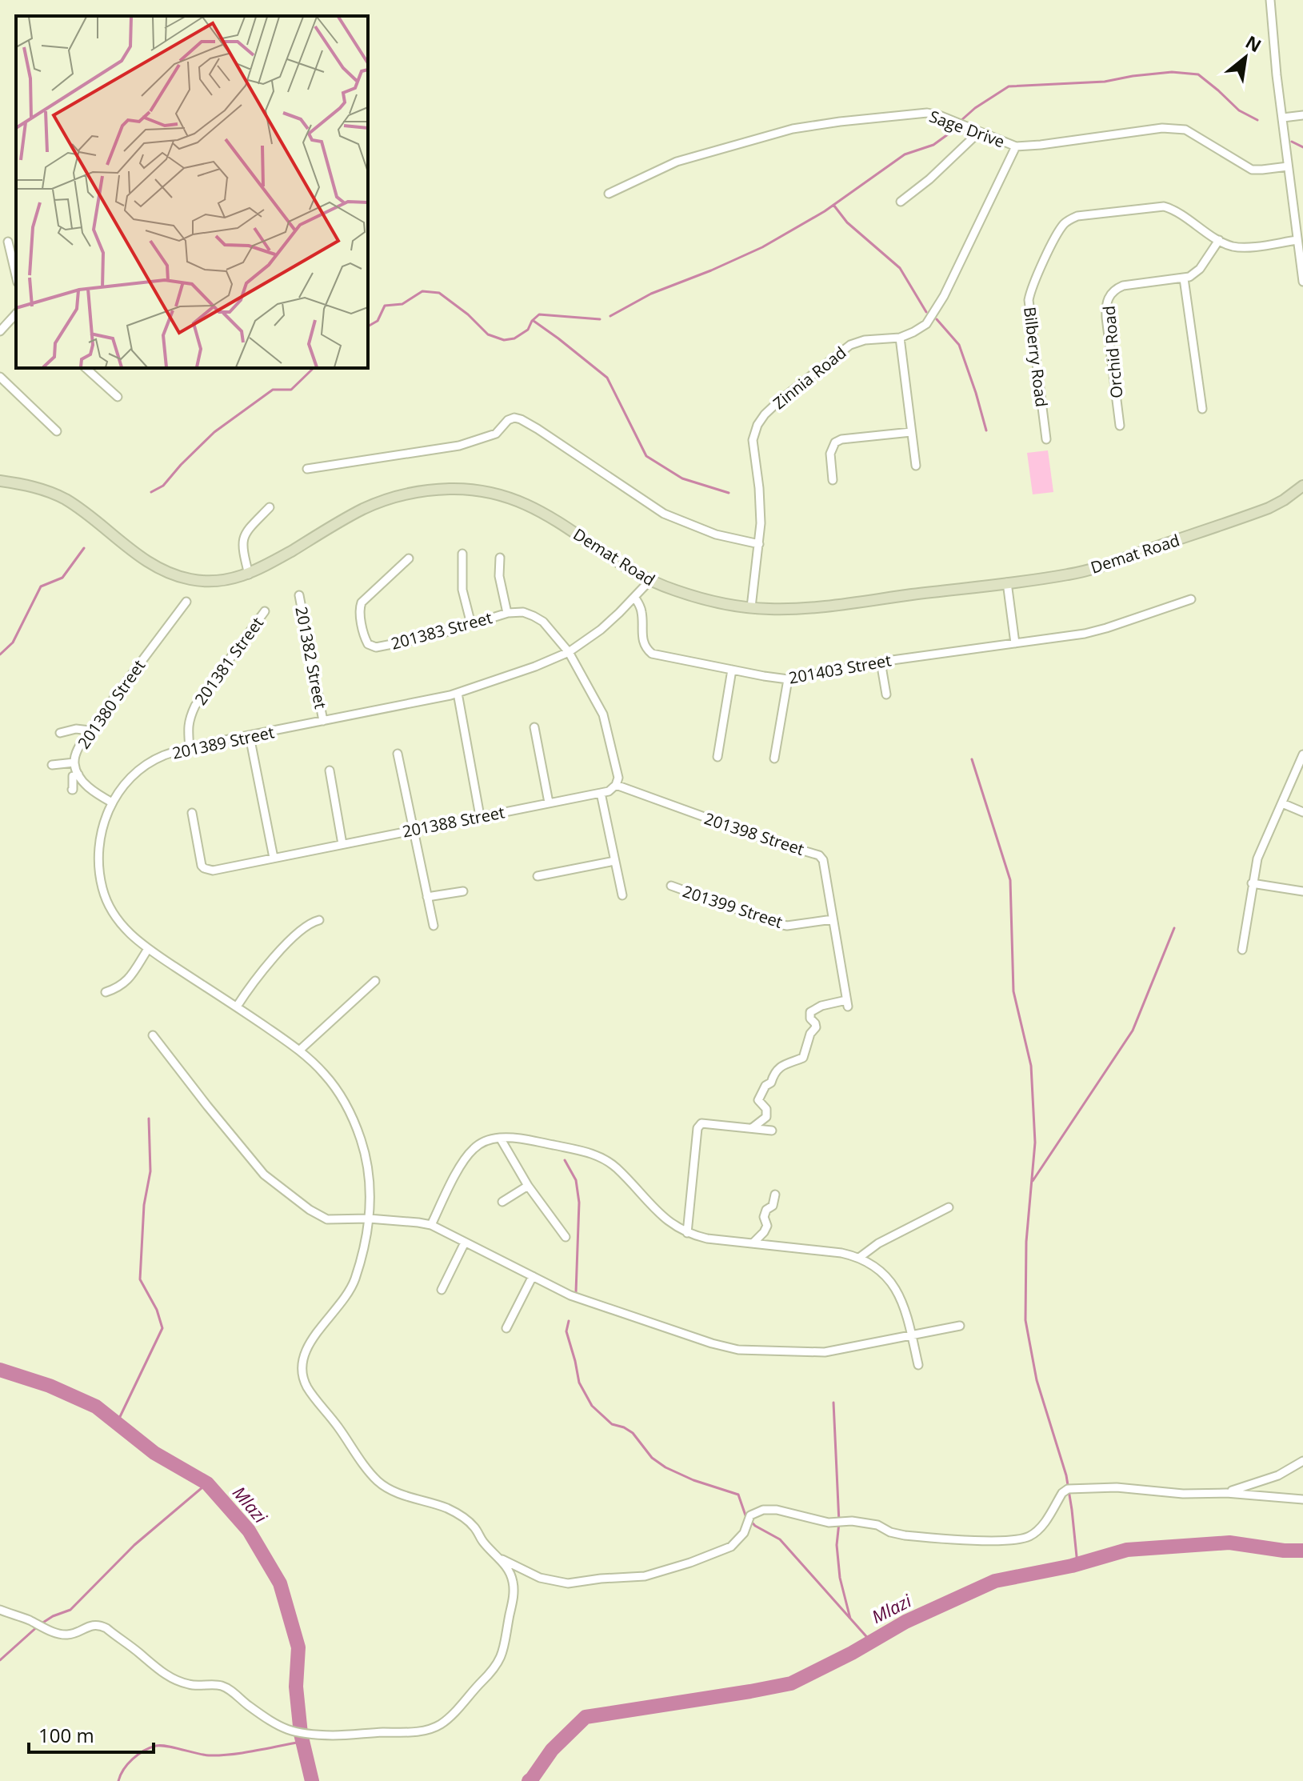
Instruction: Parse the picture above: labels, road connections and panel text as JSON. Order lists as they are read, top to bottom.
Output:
{
  "streets": {
    "street": [
      "Sage Drive",
      "Orchid Road",
      "Bilberry Road",
      "Zinnia Road",
      "Demat Road",
      "201383 Street",
      "201382 Street",
      "201381 Street",
      "201403 Street",
      "201380 Street",
      "201389 Street",
      "201388 Street",
      "201398 Street",
      "201399 Street"
    ]
  },
  "crossings": [
    ["Sage Drive", "Zinnia Road"],
    ["Zinnia Road", "Demat Road"],
    ["Demat Road", "201389 Street"],
    ["201383 Street", "201389 Street"],
    ["201382 Street", "201389 Street"],
    ["201381 Street", "201389 Street"],
    ["201403 Street", "201389 Street"],
    ["201380 Street", "201389 Street"],
    ["201388 Street", "201398 Street"],
    ["201398 Street", "201399 Street"]
  ],
  "water": ["Mlazi"],
  "scale_bar": "100 m",
  "north": "top right"
}
